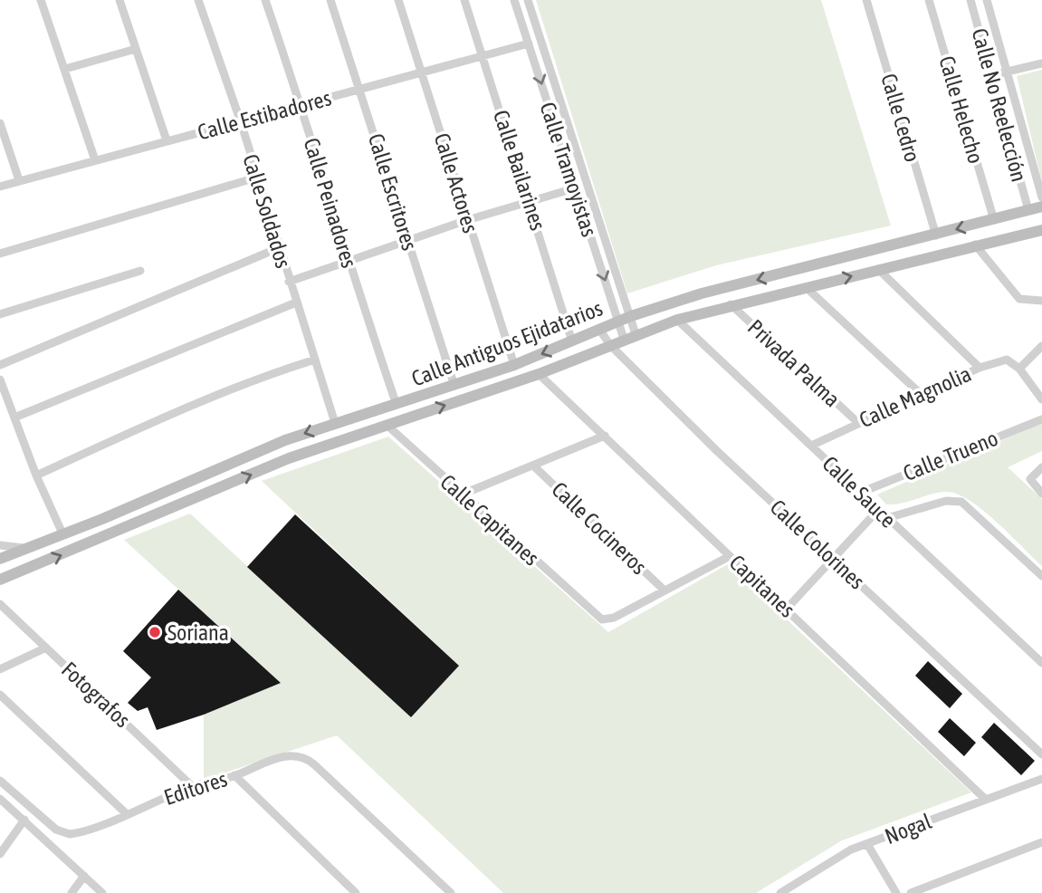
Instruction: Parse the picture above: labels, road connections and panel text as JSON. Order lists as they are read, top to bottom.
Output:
{
  "streets": {
    "street": [
      "Calle No Reelección",
      "Calle Helecho",
      "Calle Estibadores",
      "Calle Cedro",
      "Calle Tramoyistas",
      "Calle Bailarines",
      "Calle Actores",
      "Calle Escritores",
      "Calle Peinadores",
      "Calle Soldados",
      "Calle Antiguos Ejidatarios",
      "Privada Palma",
      "Calle Magnolia",
      "Calle Trueno",
      "Calle Sauce",
      "Calle Capitanes",
      "Calle Cocineros",
      "Calle Colorines",
      "Capitanes",
      "Fotografos",
      "Editores",
      "Nogal"
    ]
  },
  "crossings": [
    ["Calle No Reelección", "Calle Antiguos Ejidatarios"],
    ["Calle Helecho", "Calle Antiguos Ejidatarios"],
    ["Calle Estibadores", "Calle Tramoyistas"],
    ["Calle Estibadores", "Calle Bailarines"],
    ["Calle Estibadores", "Calle Actores"],
    ["Calle Estibadores", "Calle Escritores"],
    ["Calle Estibadores", "Calle Peinadores"],
    ["Calle Estibadores", "Calle Soldados"],
    ["Calle Cedro", "Calle Antiguos Ejidatarios"],
    ["Calle Tramoyistas", "Calle Antiguos Ejidatarios"],
    ["Calle Bailarines", "Calle Antiguos Ejidatarios"],
    ["Calle Actores", "Calle Antiguos Ejidatarios"],
    ["Calle Escritores", "Calle Antiguos Ejidatarios"],
    ["Calle Peinadores", "Calle Antiguos Ejidatarios"],
    ["Calle Soldados", "Calle Antiguos Ejidatarios"],
    ["Calle Antiguos Ejidatarios", "Privada Palma"],
    ["Calle Antiguos Ejidatarios", "Calle Sauce"],
    ["Calle Antiguos Ejidatarios", "Calle Capitanes"],
    ["Calle Antiguos Ejidatarios", "Calle Colorines"],
    ["Calle Antiguos Ejidatarios", "Capitanes"],
    ["Privada Palma", "Calle Magnolia"],
    ["Calle Magnolia", "Calle Sauce"],
    ["Calle Trueno", "Calle Sauce"],
    ["Calle Capitanes", "Calle Cocineros"],
    ["Capitanes", "Nogal"],
    ["Fotografos", "Editores"]
  ],
  "places": ["Soriana"]
}
